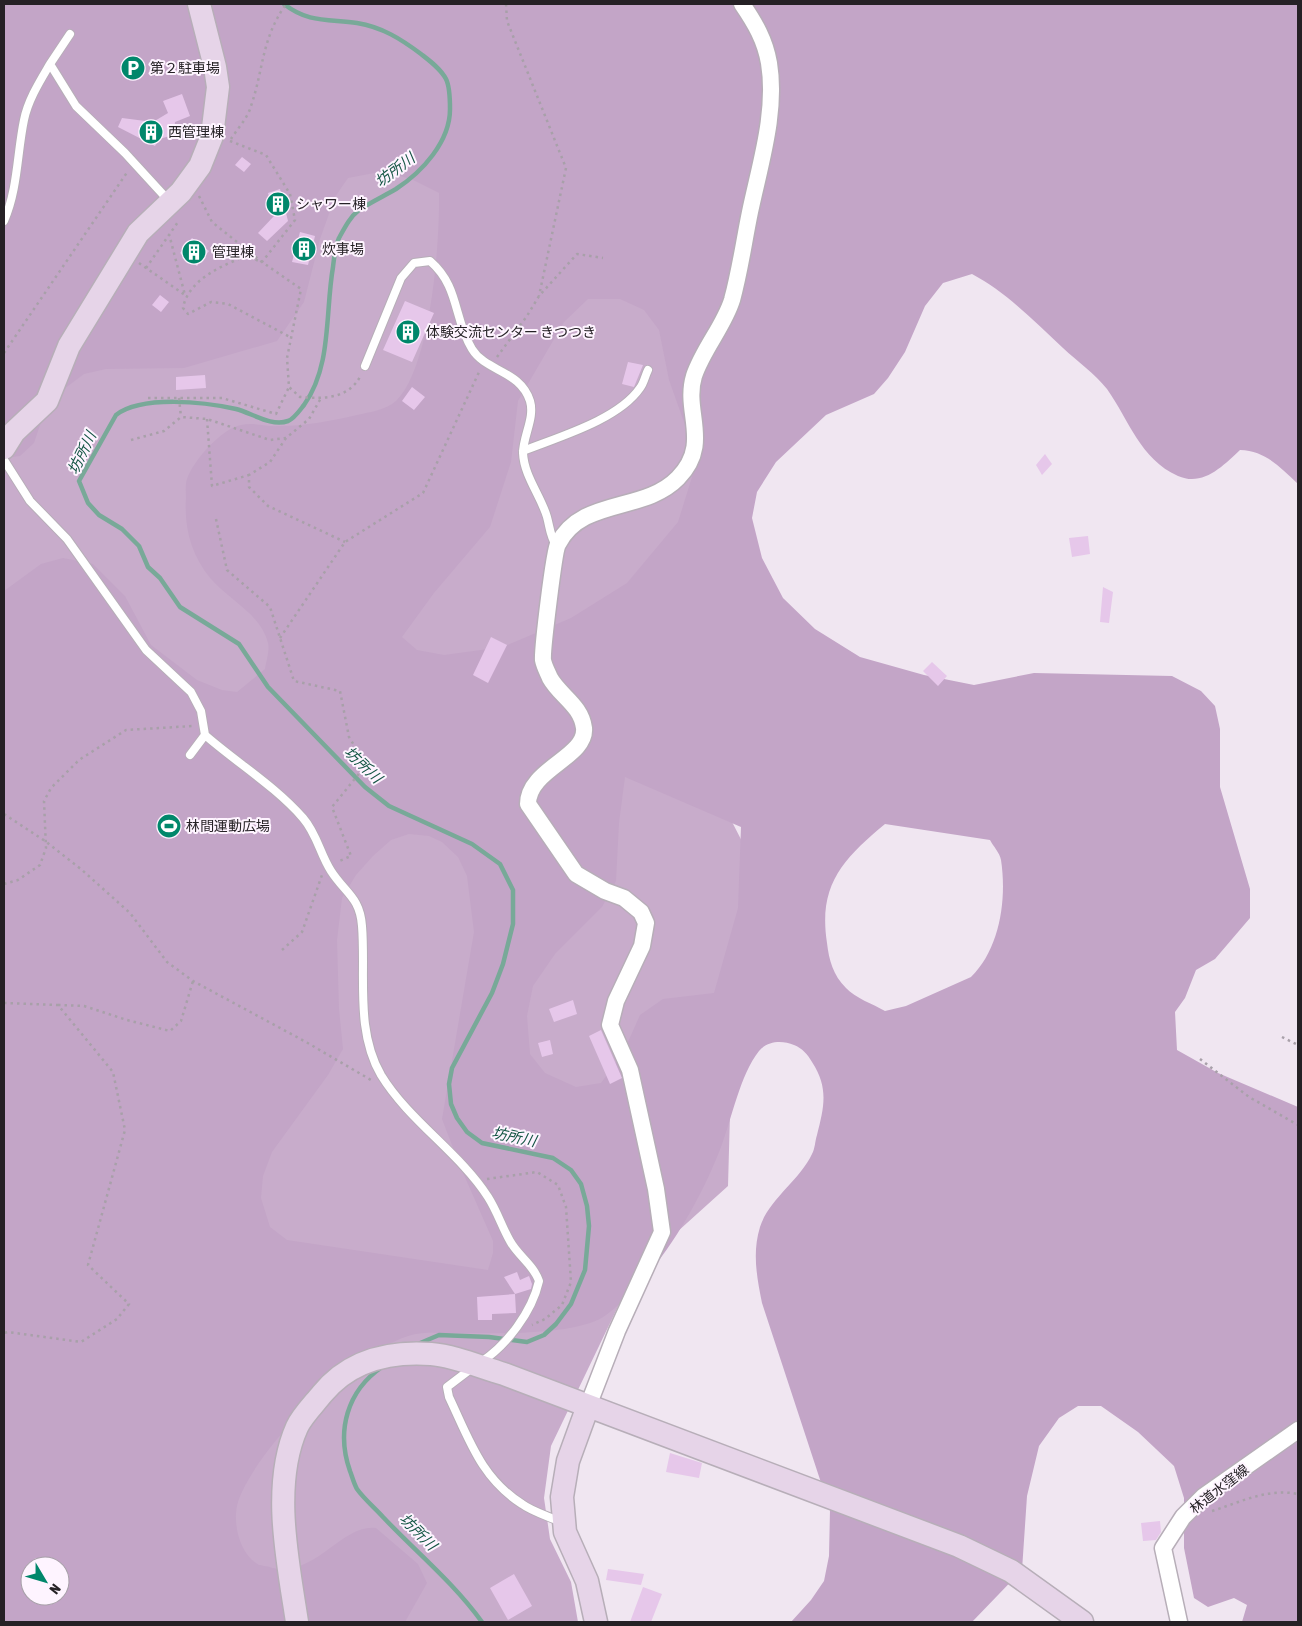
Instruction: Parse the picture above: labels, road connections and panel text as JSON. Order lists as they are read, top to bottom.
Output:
{
  "streets": {
    "street": ["林道水窪線"]
  },
  "water": ["坊所川"],
  "places": {
    "parking": ["第２駐車場"],
    "building": [
      "西管理棟",
      "シャワー棟",
      "炊事場",
      "管理棟",
      "体験交流センター きつつき"
    ],
    "sports": ["林間運動広場"]
  },
  "north": "bottom right"
}
